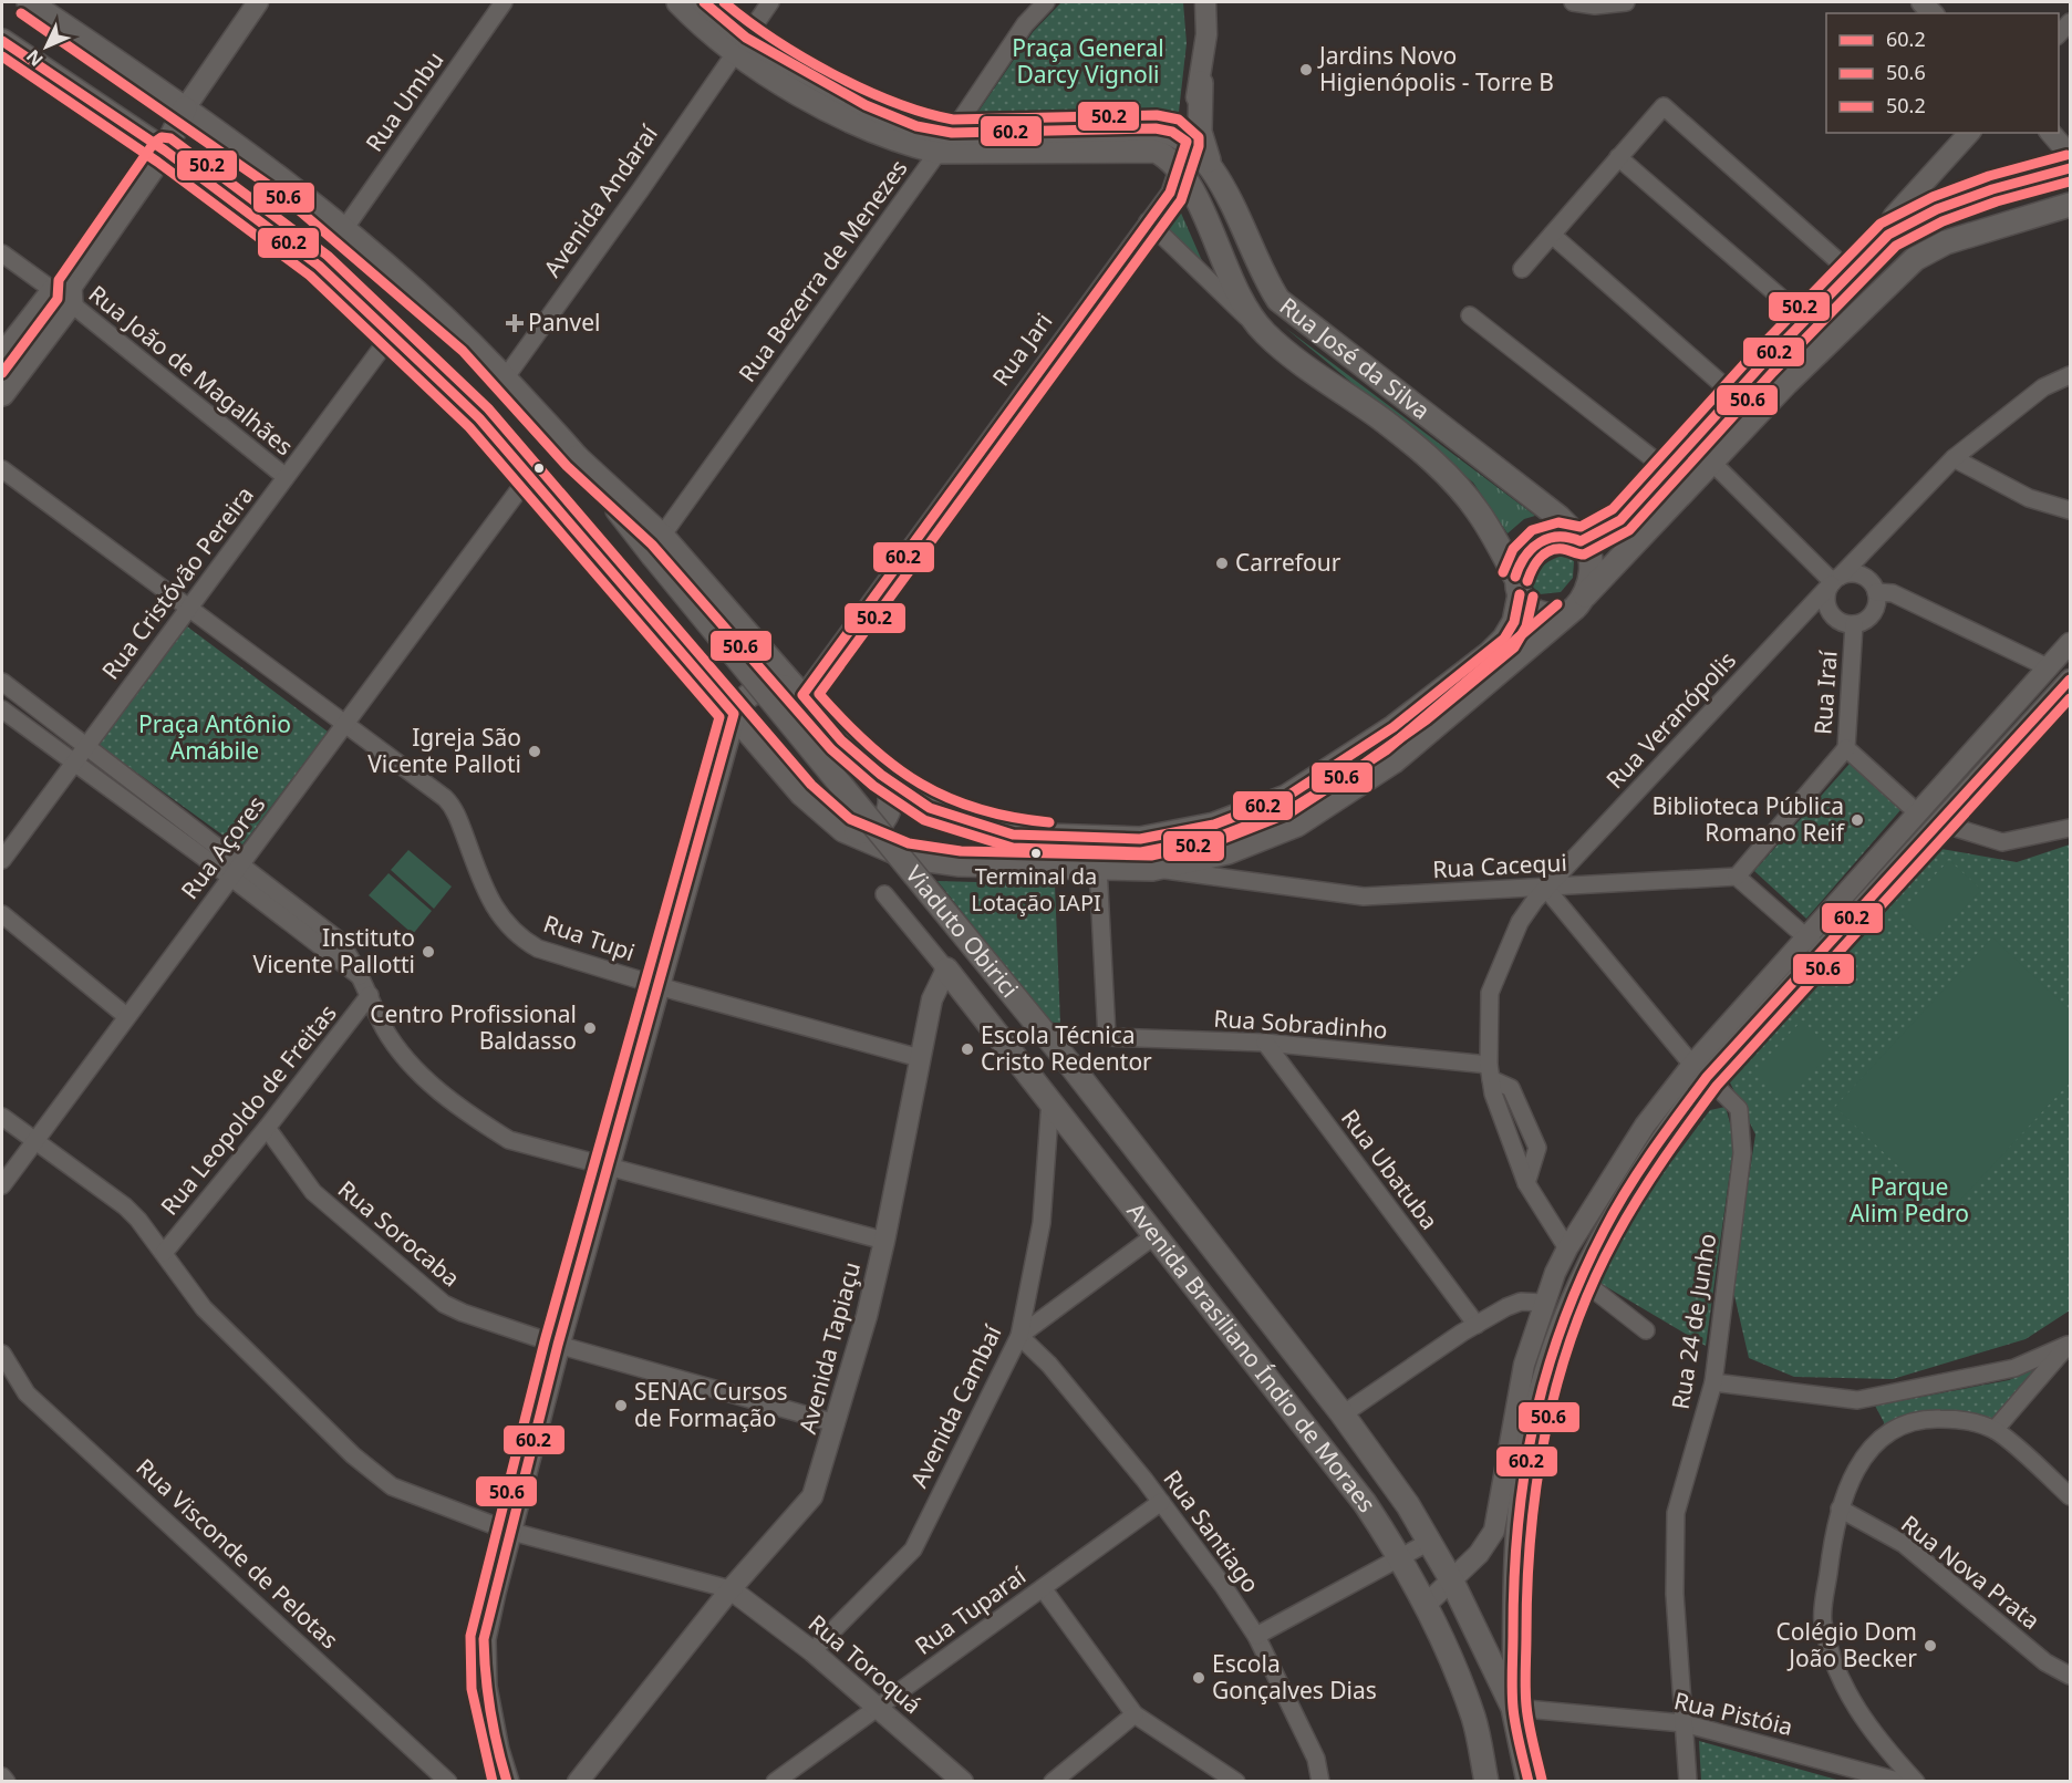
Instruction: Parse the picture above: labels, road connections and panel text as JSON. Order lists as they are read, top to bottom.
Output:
{
  "streets": {
    "main road": ["Rua José da Silva", "Viaduto Obirici", "Avenida Brasiliano Índio de Moraes"],
    "street": [
      "Rua Umbu",
      "Avenida Andaraí",
      "Rua Bezerra de Menezes",
      "Rua Jari",
      "Rua João de Magalhães",
      "Rua Cristóvão Pereira",
      "Rua Iraí",
      "Rua Veranópolis",
      "Rua Açores",
      "Rua Cacequi",
      "Rua Tupi",
      "Rua Sobradinho",
      "Rua Leopoldo de Freitas",
      "Rua Ubatuba",
      "Rua Sorocaba",
      "Rua 24 de Junho",
      "Avenida Tapiaçu",
      "Avenida Cambaí",
      "Rua Santiago",
      "Rua Visconde de Pelotas",
      "Rua Nova Prata",
      "Rua Tuparaí",
      "Rua Toroquá",
      "Rua Pistóia"
    ]
  },
  "crossings": [
    ["Avenida Andaraí", "Rua José da Silva"],
    ["Rua Bezerra de Menezes", "Rua José da Silva"],
    ["Rua Bezerra de Menezes", "Viaduto Obirici"],
    ["Rua Jari", "Rua José da Silva"],
    ["Rua João de Magalhães", "Rua Cristóvão Pereira"],
    ["Rua Cristóvão Pereira", "Rua Tupi"],
    ["Rua Iraí", "Rua Veranópolis"],
    ["Rua Veranópolis", "Rua Cacequi"],
    ["Rua Veranópolis", "Rua Sobradinho"],
    ["Rua Veranópolis", "Rua 24 de Junho"],
    ["Rua Açores", "Rua Tupi"],
    ["Rua Cacequi", "Rua 24 de Junho"],
    ["Viaduto Obirici", "Avenida Brasiliano Índio de Moraes"],
    ["Rua Tupi", "Avenida Tapiaçu"],
    ["Rua Sobradinho", "Rua Ubatuba"],
    ["Rua Leopoldo de Freitas", "Rua Sorocaba"],
    ["Rua Sorocaba", "Avenida Tapiaçu"],
    ["Rua 24 de Junho", "Rua Pistóia"],
    ["Avenida Tapiaçu", "Avenida Brasiliano Índio de Moraes"],
    ["Avenida Tapiaçu", "Rua Toroquá"],
    ["Avenida Brasiliano Índio de Moraes", "Avenida Cambaí"],
    ["Avenida Brasiliano Índio de Moraes", "Rua Pistóia"],
    ["Avenida Cambaí", "Rua Santiago"],
    ["Avenida Cambaí", "Rua Toroquá"],
    ["Rua Santiago", "Rua Tuparaí"],
    ["Rua Tuparaí", "Rua Toroquá"]
  ],
  "parks": ["Praça General Darcy Vignoli", "Praça Antônio Amábile", "Parque Alim Pedro"],
  "places": {
    "other": [
      "Jardins Novo Higienópolis - Torre B",
      "Carrefour",
      "Igreja São Vicente Palloti",
      "Biblioteca Pública Romano Reif",
      "Terminal da Lotação IAPI",
      "Instituto Vicente Pallotti",
      "Centro Profissional Baldasso",
      "Escola Técnica Cristo Redentor",
      "SENAC Cursos de Formação",
      "Colégio Dom João Becker",
      "Escola Gonçalves Dias"
    ],
    "health": ["Panvel"]
  },
  "lines": ["transit line 60.2", "transit line 50.2", "transit line 50.6"],
  "legend": ["60.2", "50.6", "50.2"],
  "north": "bottom left"
}
